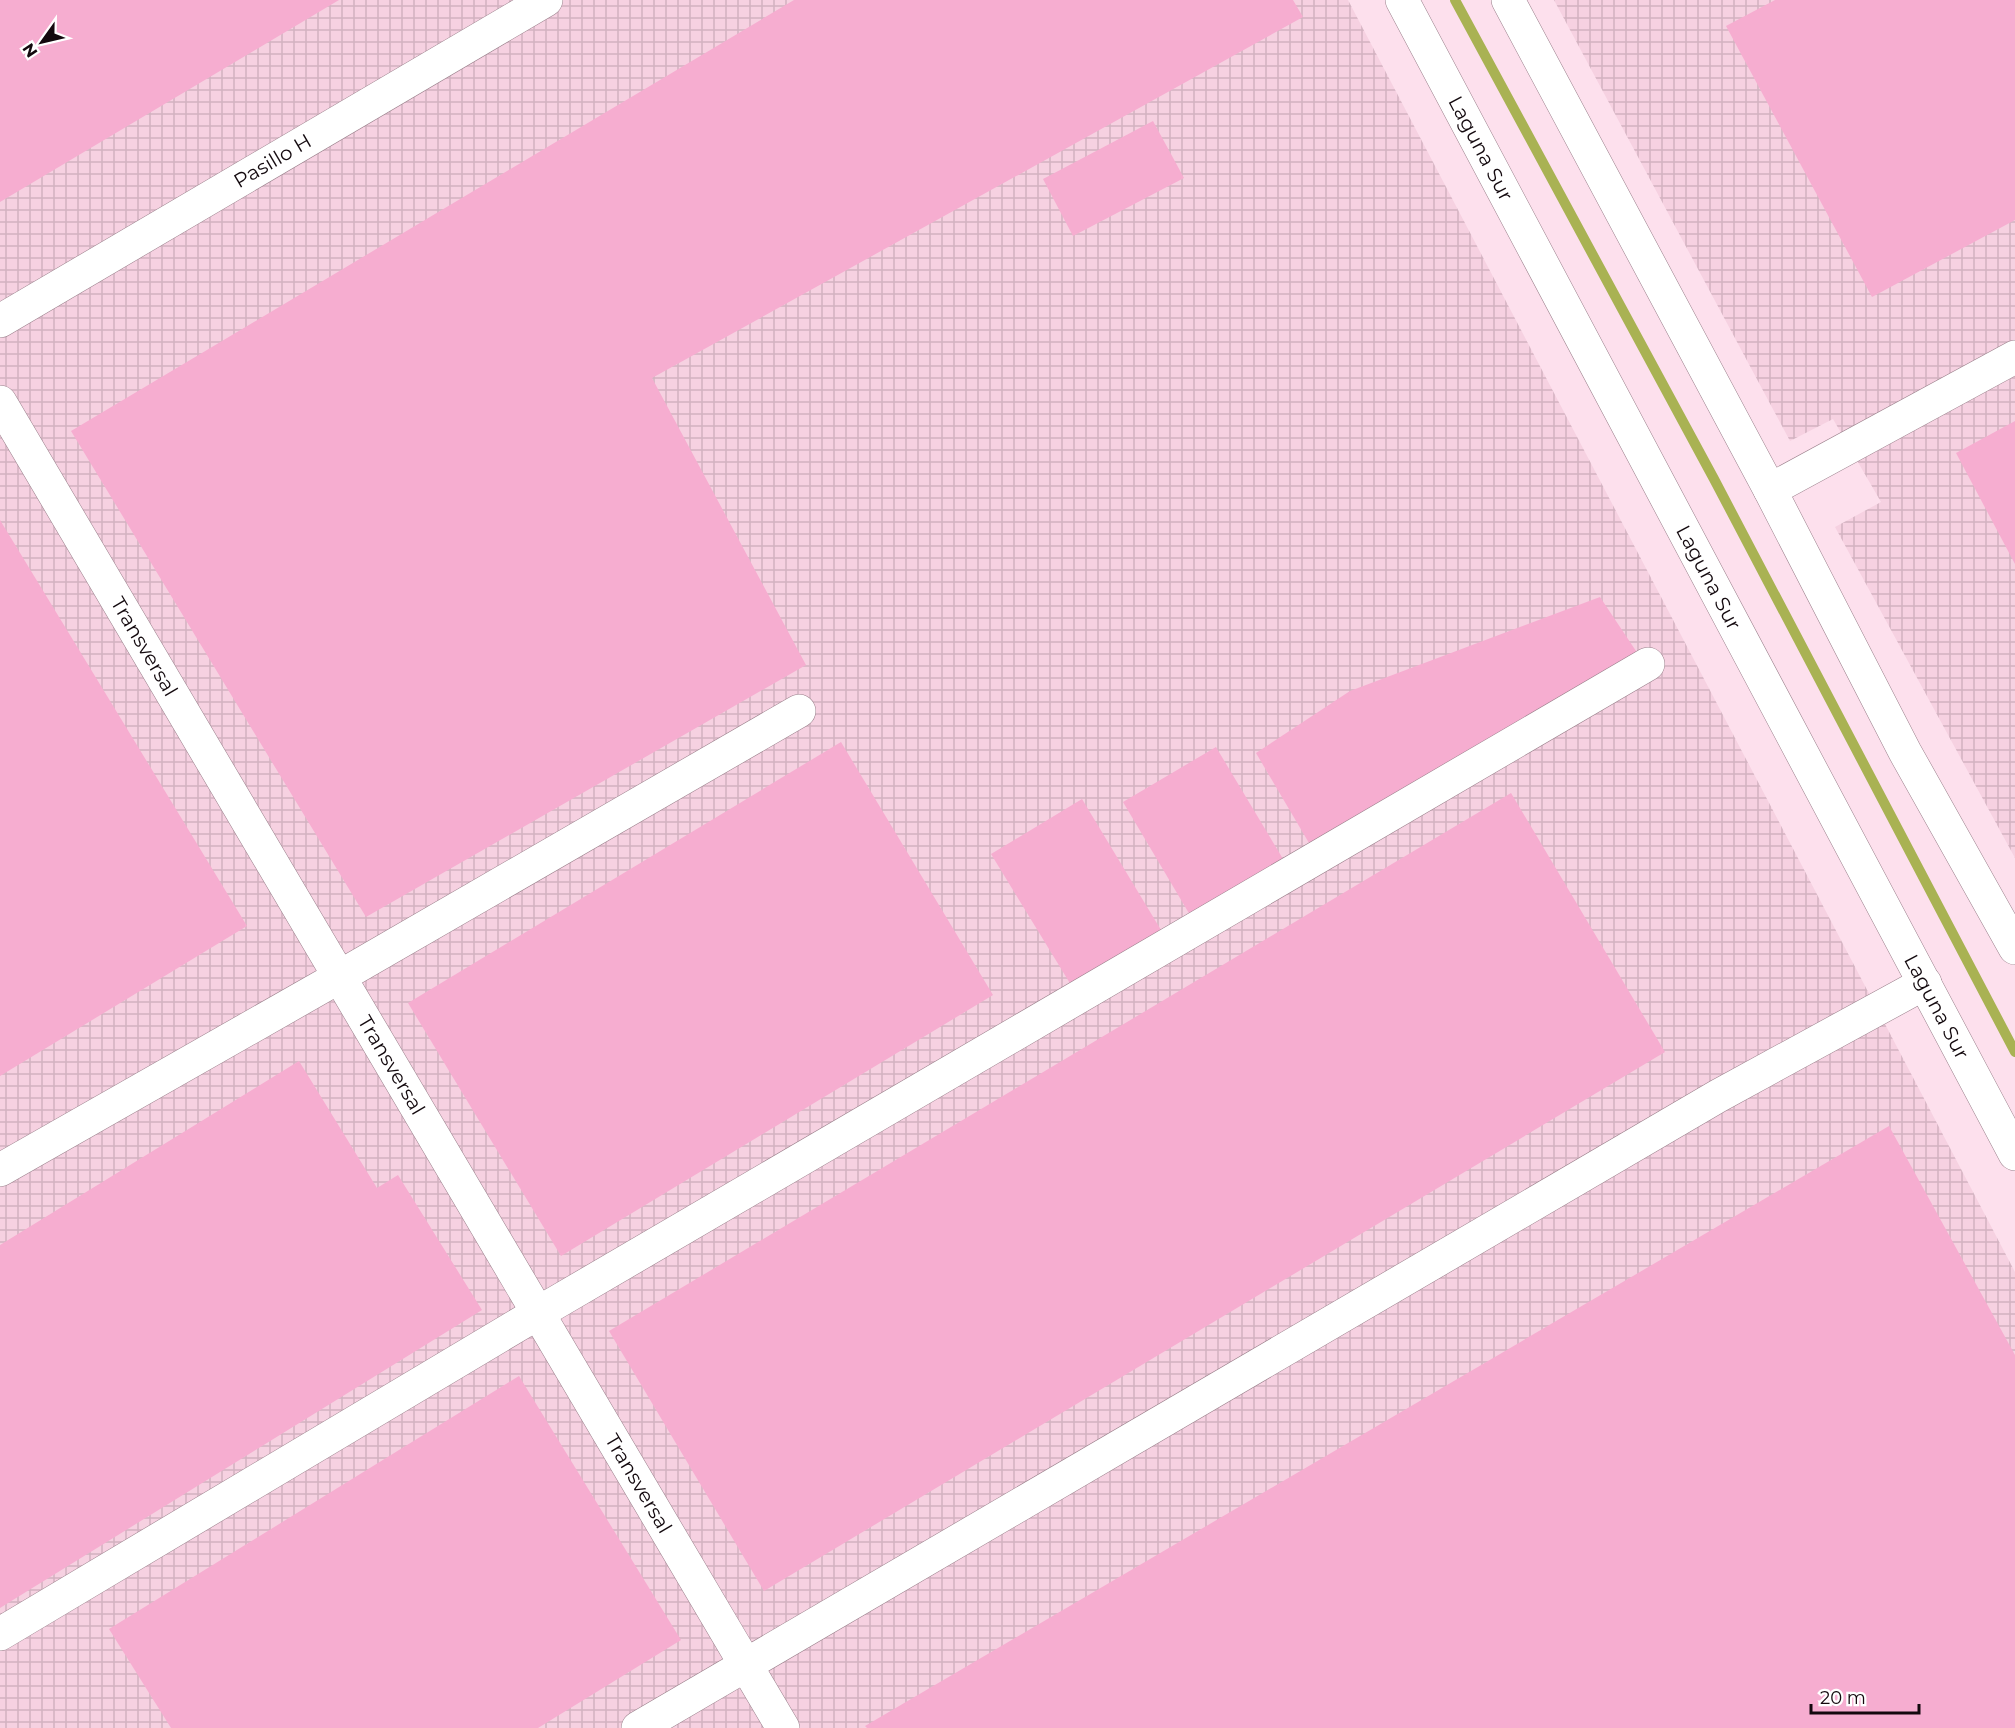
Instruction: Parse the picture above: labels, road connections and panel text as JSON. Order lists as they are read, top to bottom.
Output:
{
  "streets": {
    "street": ["Laguna Sur", "Pasillo H", "Transversal"]
  },
  "scale_bar": "20 m",
  "north": "bottom left"
}
